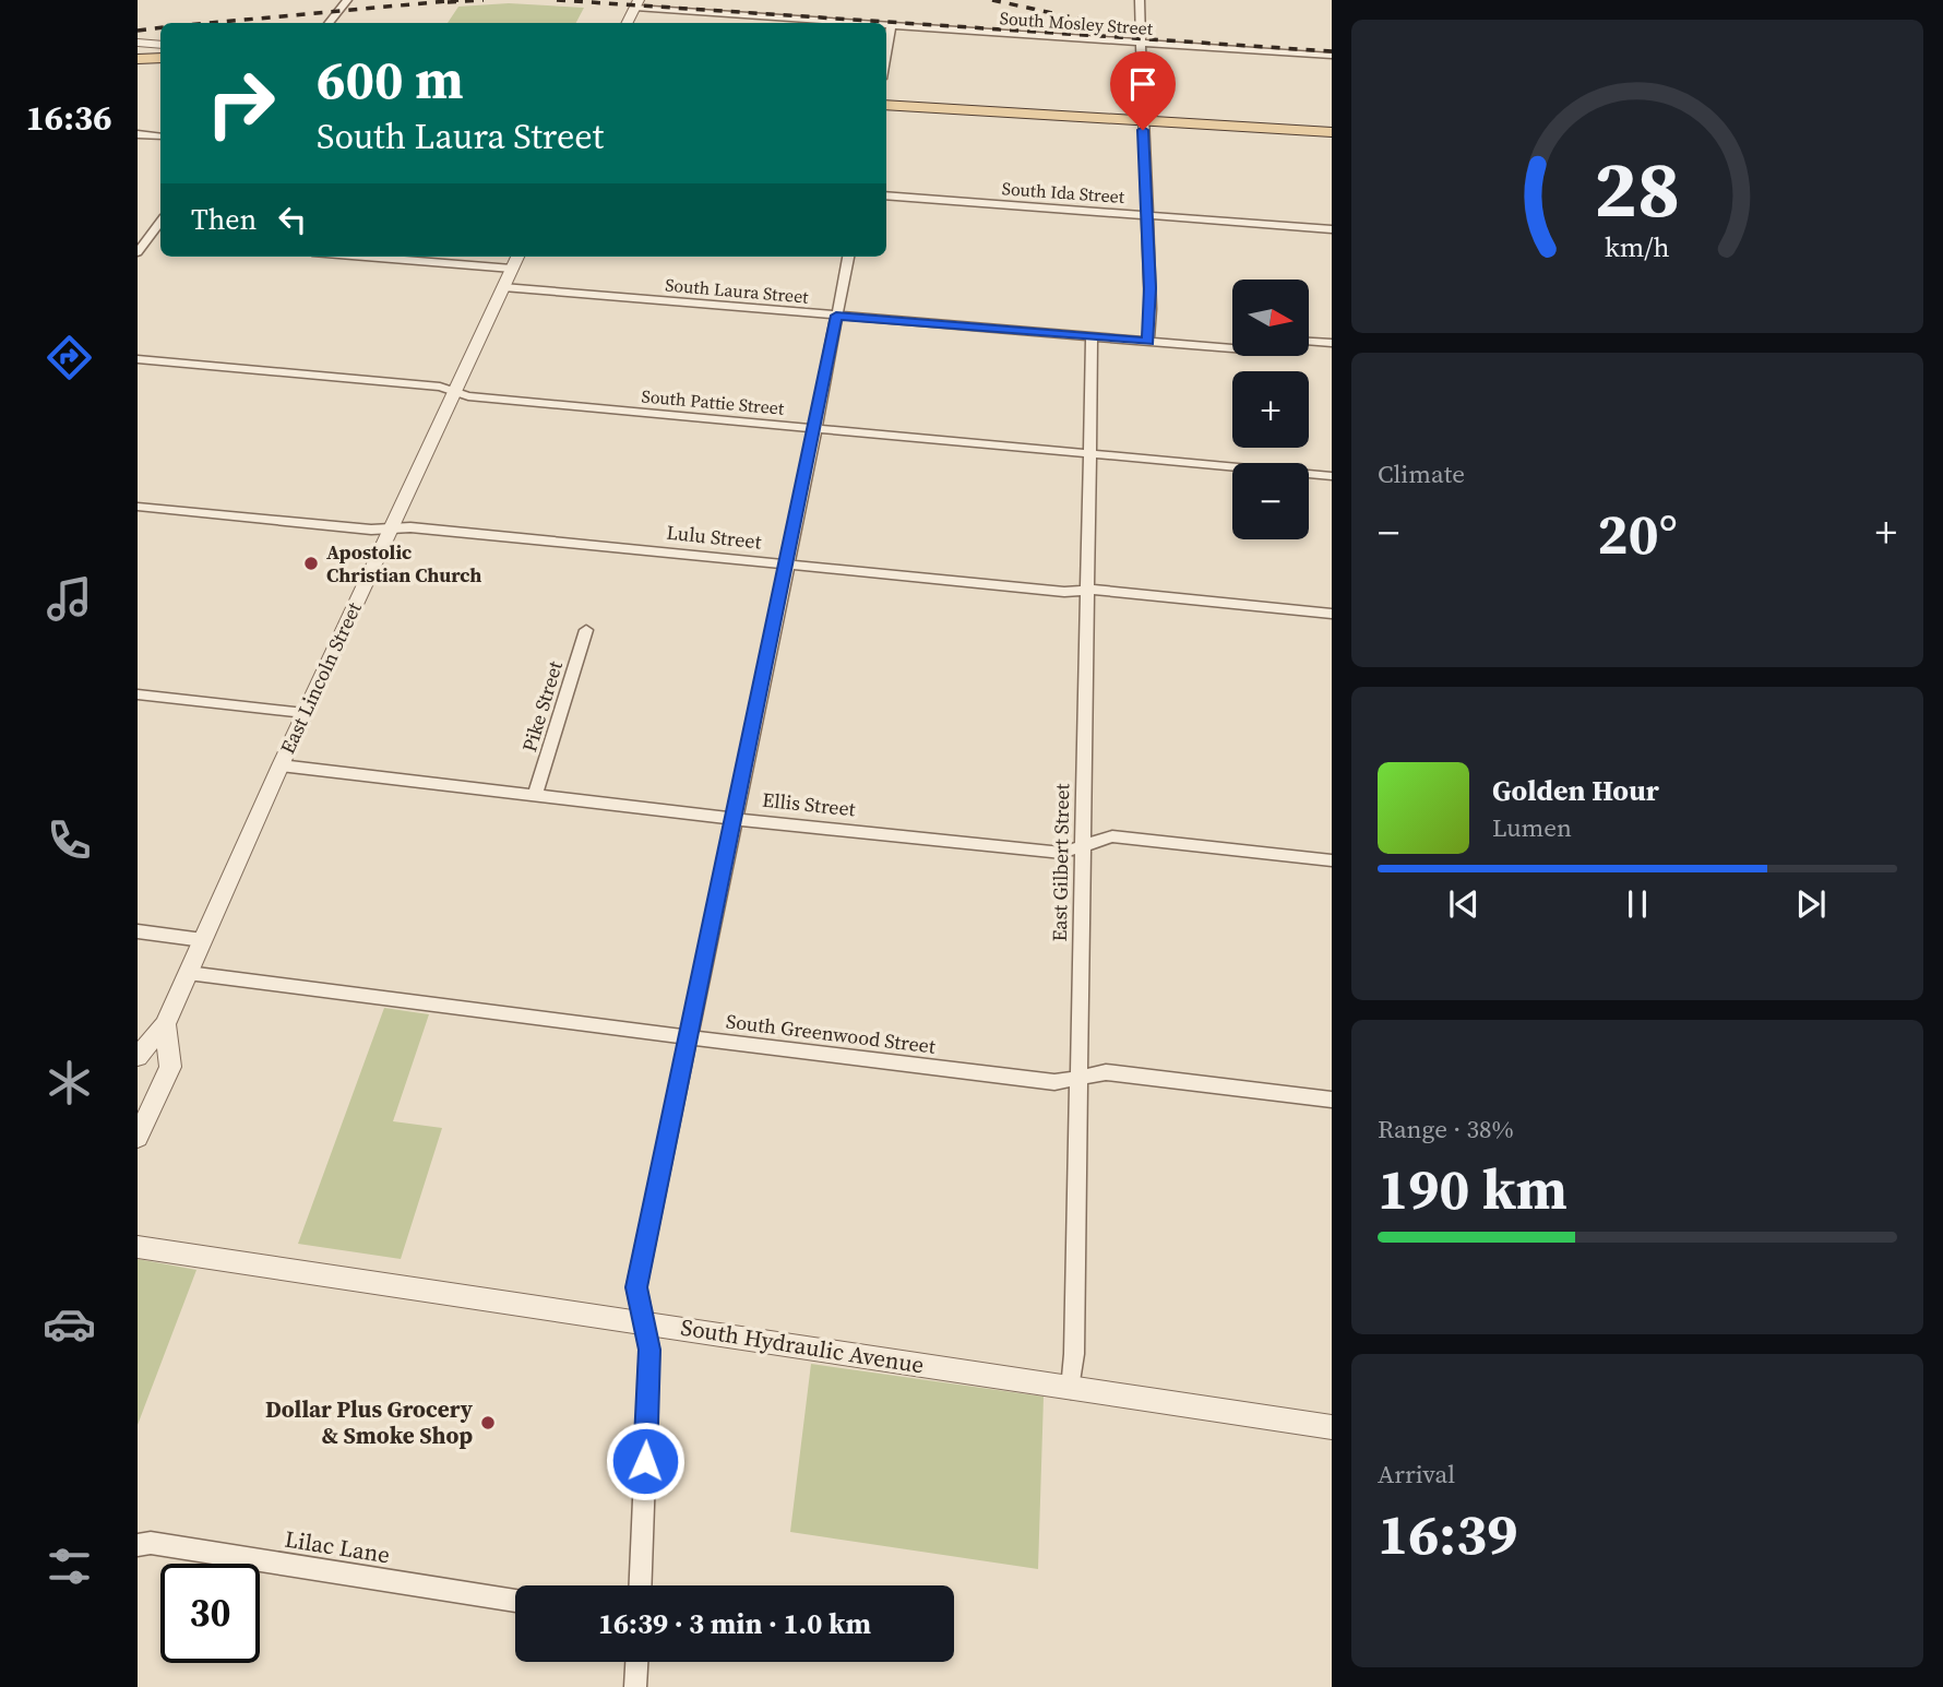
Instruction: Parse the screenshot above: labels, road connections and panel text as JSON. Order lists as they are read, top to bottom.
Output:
{
  "streets": {
    "street": [
      "South Mosley Street",
      "South Ida Street",
      "South Laura Street",
      "South Pattie Street",
      "Lulu Street",
      "East Lincoln Street",
      "Pike Street",
      "Ellis Street",
      "East Gilbert Street",
      "South Greenwood Street",
      "South Hydraulic Avenue",
      "Lilac Lane"
    ]
  },
  "crossings": [
    ["South Laura Street", "East Lincoln Street"],
    ["South Laura Street", "East Gilbert Street"],
    ["South Pattie Street", "East Lincoln Street"],
    ["South Pattie Street", "East Gilbert Street"],
    ["Lulu Street", "East Lincoln Street"],
    ["Lulu Street", "East Gilbert Street"],
    ["East Lincoln Street", "Ellis Street"],
    ["East Lincoln Street", "South Greenwood Street"],
    ["Pike Street", "Ellis Street"],
    ["Ellis Street", "East Gilbert Street"],
    ["East Gilbert Street", "South Greenwood Street"],
    ["East Gilbert Street", "South Hydraulic Avenue"]
  ],
  "places": ["Apostolic Christian Church", "Dollar Plus Grocery & Smoke Shop"],
  "north": "right",
  "page": {
    "tabs": "16:36",
    "turn": ["600 m", "South Laura Street"],
    "then": "Then",
    "map_buttons": ["+", "−"],
    "tile": [
      "Climate",
      ["Range · 38%", "190 km"],
      ["Arrival", "16:39"]
    ],
    "heat": ["−", "20°", "+"],
    "song": ["Golden Hour", "Lumen"],
    "limit": "30",
    "trip": "16:39 · 3 min · 1.0 km",
    "gauge": ["28", "km/h"]
  }
}
